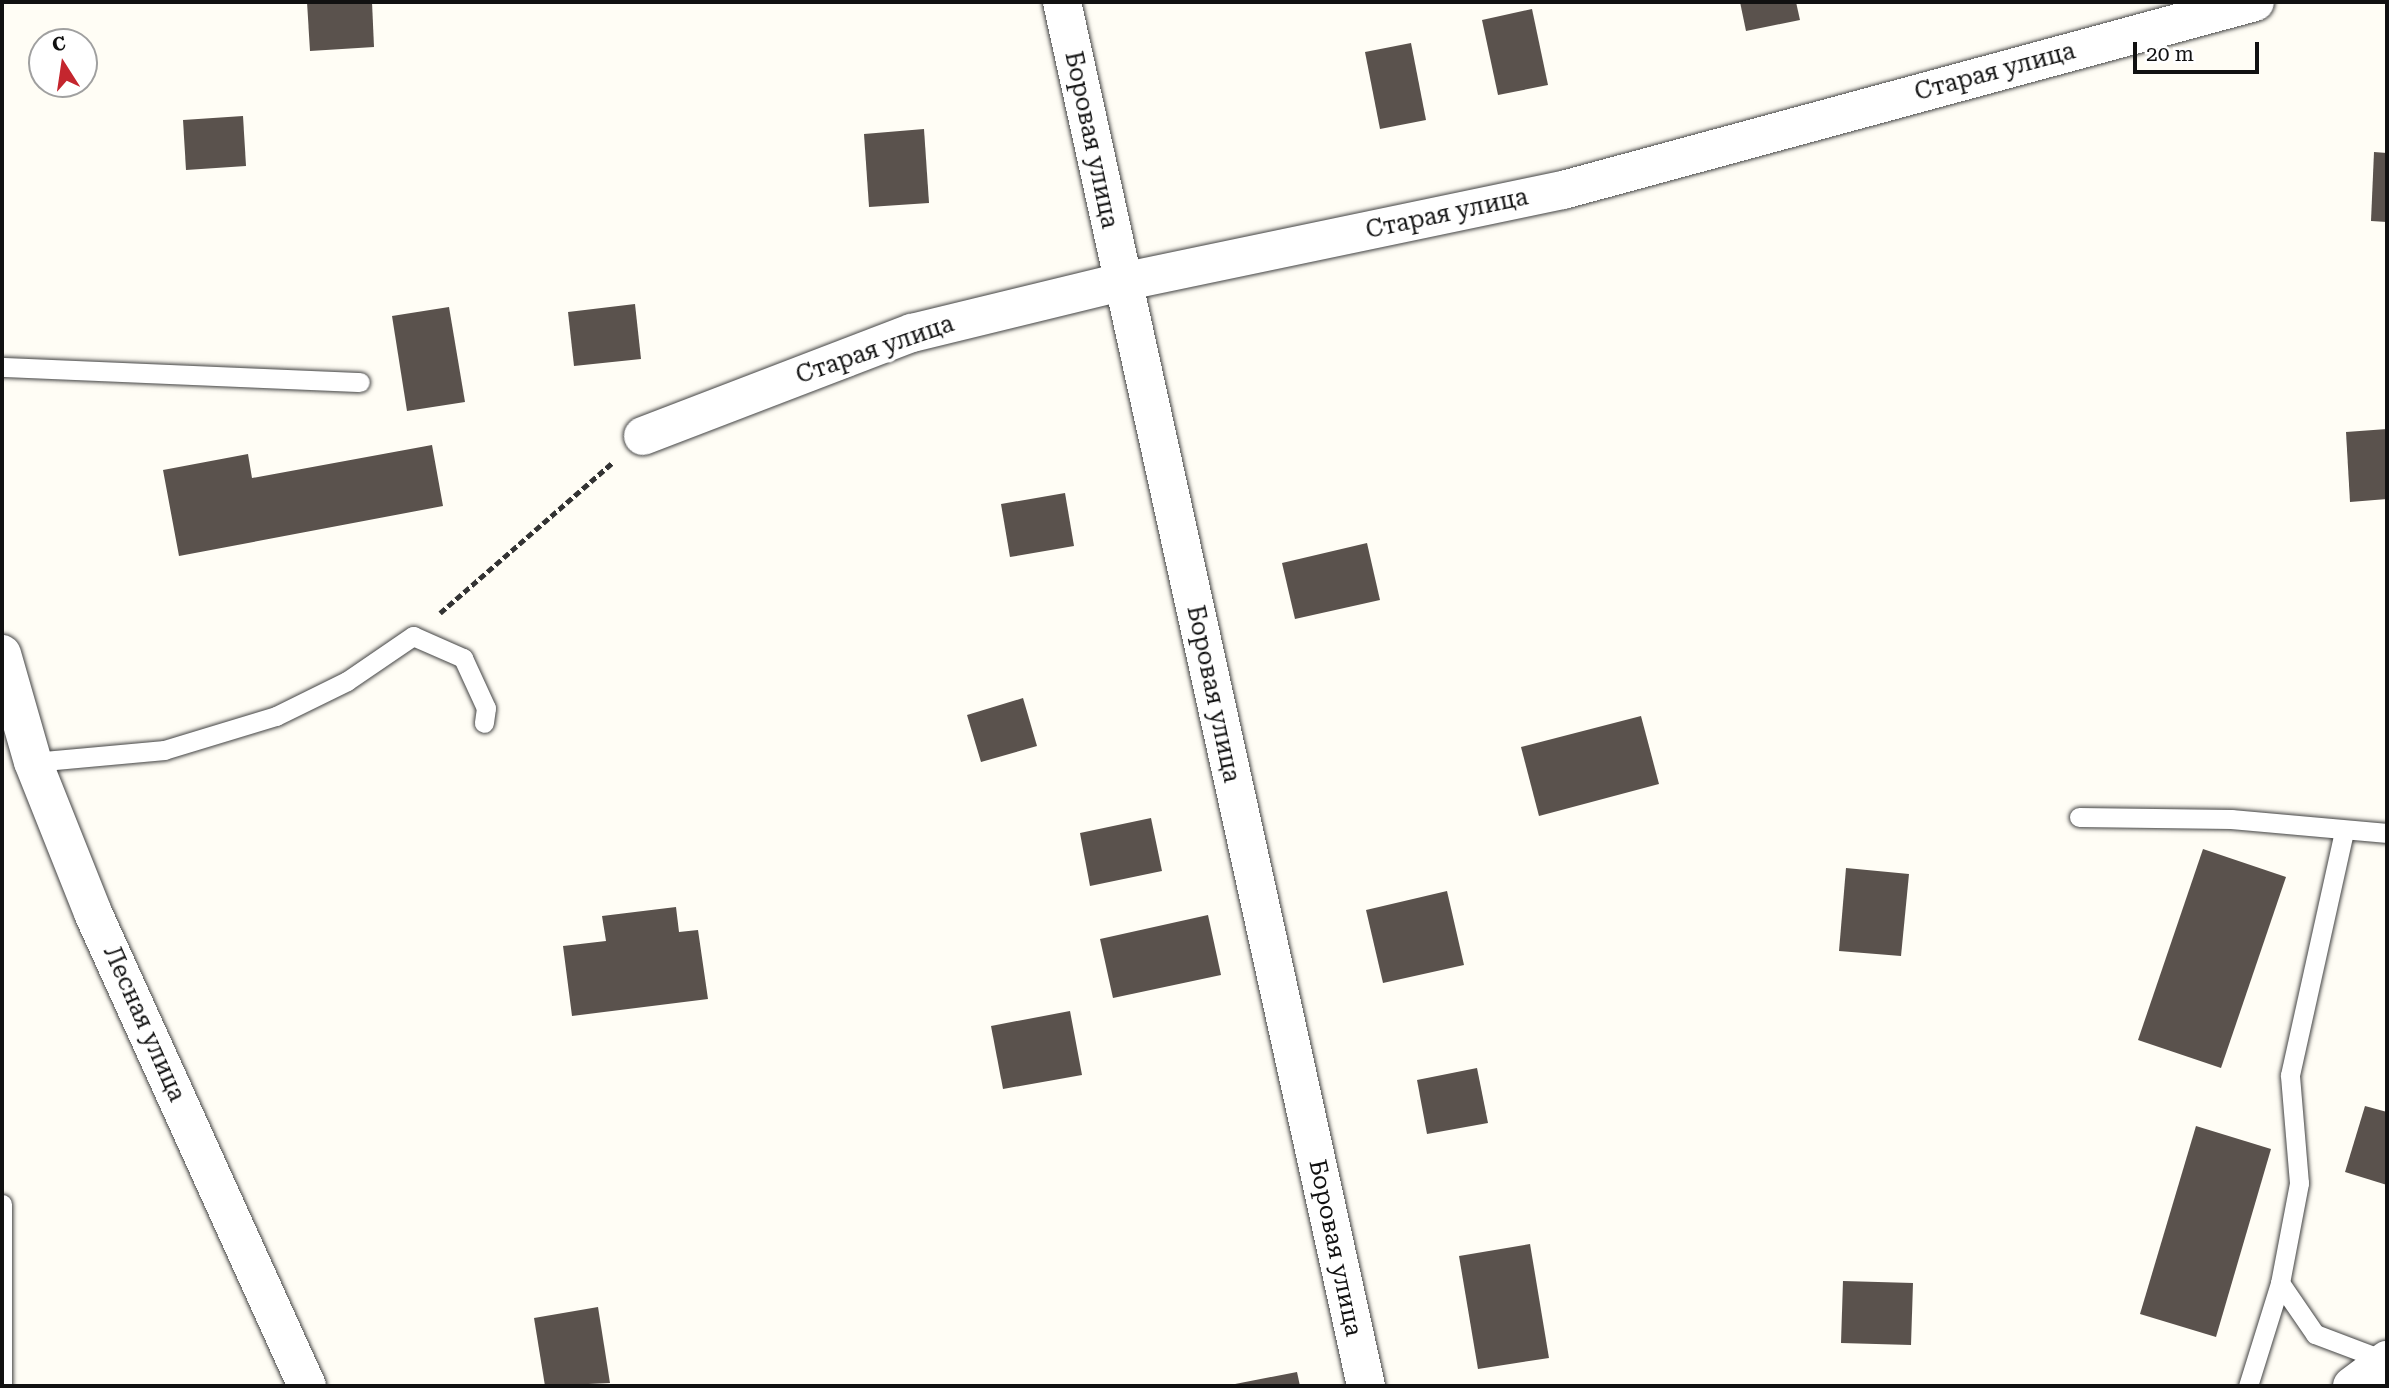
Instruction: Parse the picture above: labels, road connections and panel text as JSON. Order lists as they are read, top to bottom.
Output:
{
  "streets": {
    "street": ["Старая улица", "Боровая улица", "Лесная улица"]
  },
  "crossings": [
    ["Старая улица", "Боровая улица"]
  ],
  "scale_bar": "20 m",
  "north": "top"
}
